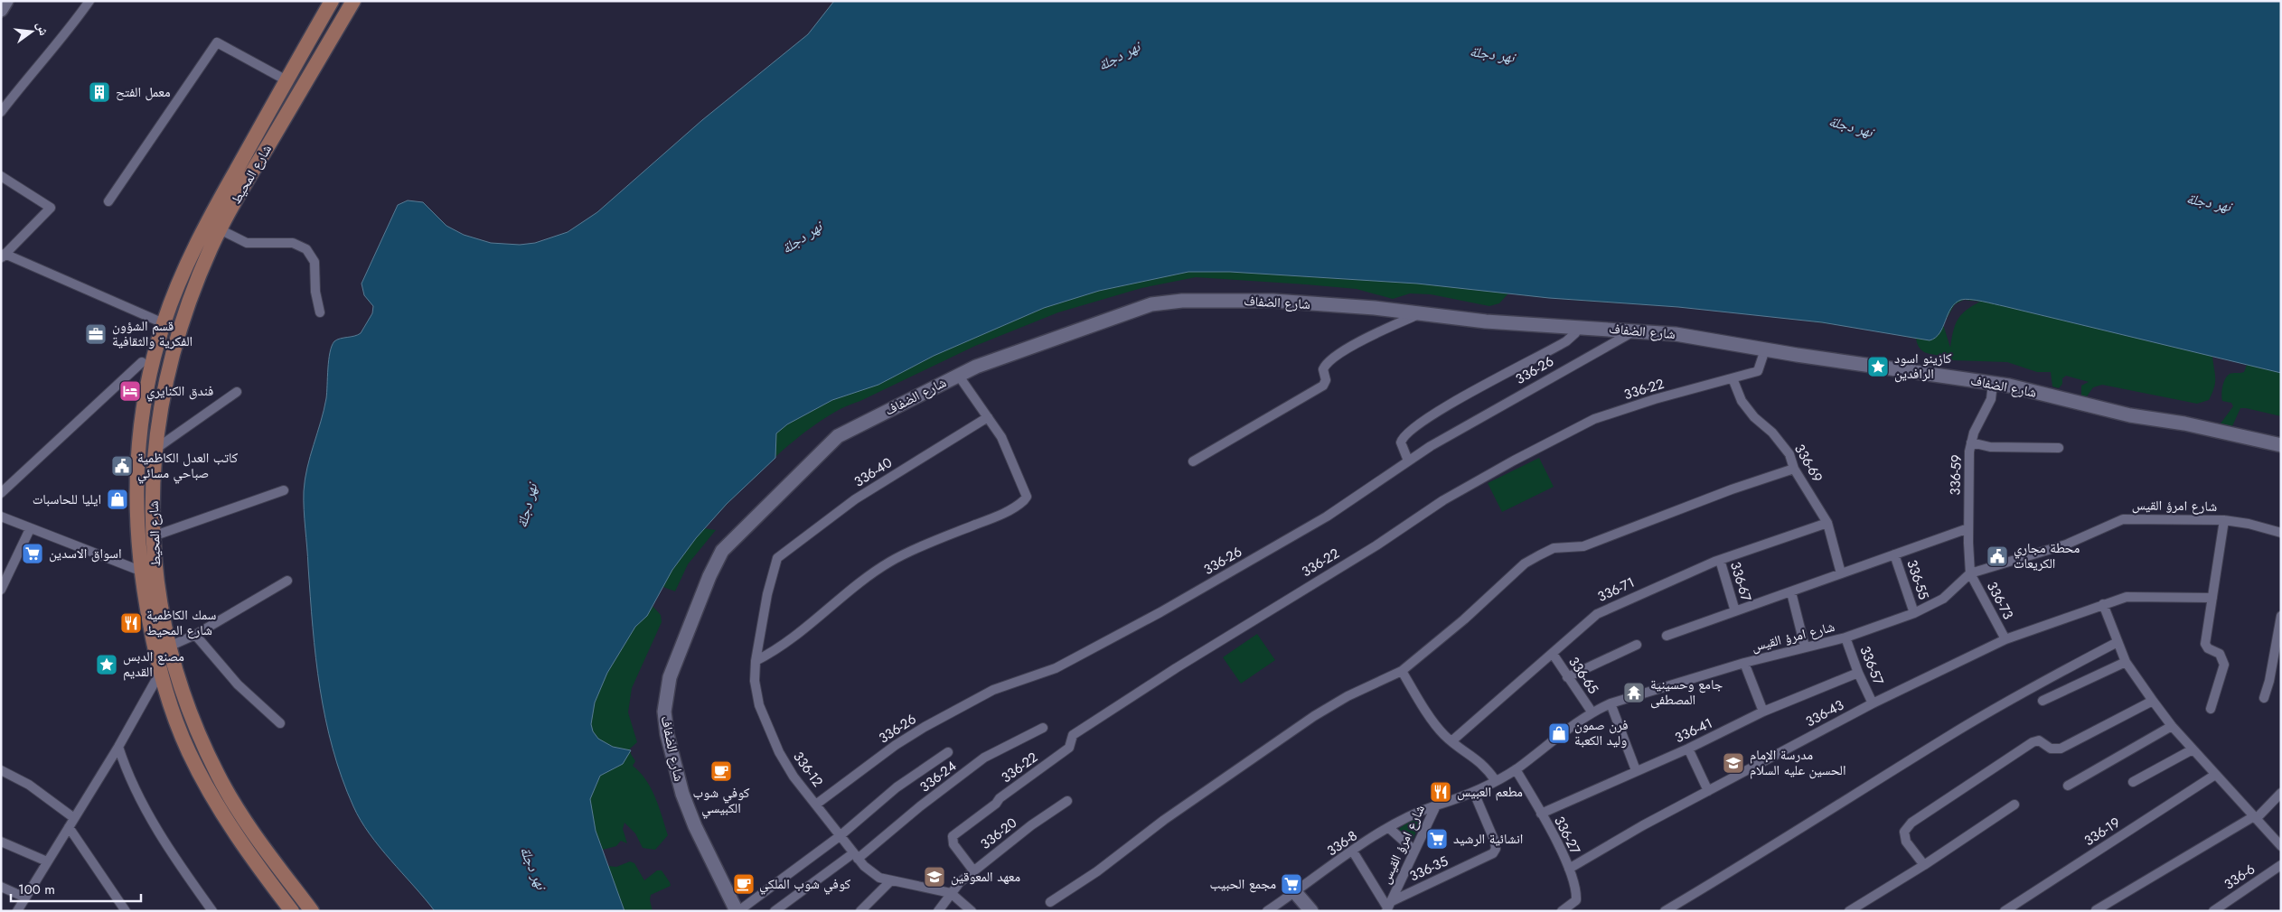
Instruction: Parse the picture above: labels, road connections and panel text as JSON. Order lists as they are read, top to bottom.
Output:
{
  "streets": {
    "main road": ["شارع المحيط"],
    "street": [
      "شارع الضفاف",
      "336-26",
      "336-22",
      "336-69",
      "336-40",
      "336-59",
      "شارع امرؤ القيس",
      "336-55",
      "336-67",
      "336-71",
      "336-73",
      "336-57",
      "336-65",
      "336-43",
      "336-41",
      "336-12",
      "336-24",
      "336-19",
      "336-20",
      "336-27",
      "336-8",
      "336-35",
      "336-6"
    ]
  },
  "crossings": [
    ["شارع الضفاف", "336-26"],
    ["شارع الضفاف", "336-22"],
    ["شارع الضفاف", "336-59"],
    ["336-26", "336-12"],
    ["336-22", "336-69"],
    ["336-22", "336-20"],
    ["336-69", "336-71"],
    ["336-40", "336-12"],
    ["336-59", "شارع امرؤ القيس"],
    ["336-59", "336-73"],
    ["شارع امرؤ القيس", "336-55"],
    ["شارع امرؤ القيس", "336-73"],
    ["شارع امرؤ القيس", "336-57"],
    ["شارع امرؤ القيس", "336-65"],
    ["شارع امرؤ القيس", "336-27"],
    ["شارع امرؤ القيس", "336-8"],
    ["شارع امرؤ القيس", "336-35"],
    ["336-67", "336-71"],
    ["336-71", "336-65"],
    ["336-73", "336-43"],
    ["336-57", "336-43"],
    ["336-57", "336-41"],
    ["336-43", "336-27"],
    ["336-41", "336-27"],
    ["336-12", "336-24"],
    ["336-12", "336-20"]
  ],
  "water": ["نهر دجلة"],
  "places": {
    "building": ["معمل الفتح"],
    "office": ["قسم الشؤون الفكرية والثقافية"],
    "place": ["كازينو اسود الرافدين", "مصنع الدبس القديم"],
    "hotel": ["فندق الكنايري"],
    "public building": ["كاتب العدل الكاظمية صباحي مسائي", "محطة مجاري الكريعات"],
    "shop": ["ايليا للحاسبات", "فرن صمون وليد الكعبة"],
    "supermarket": ["اسواق الاسدين", "انشائية الرشيد", "مجمع الحبيب"],
    "restaurant": ["سمك الكاظمية شارع المحيط", "مطعم العبيس"],
    "temple": ["جامع وحسينية المصطفى"],
    "school or university": ["مدرسة الإمام الحسين عليه السلام", "معهد المعوقين"],
    "cafe": ["كوفي شوب الكبيسي", "كوفي شوب الملكي"]
  },
  "scale_bar": "100 m",
  "north": "right"
}
